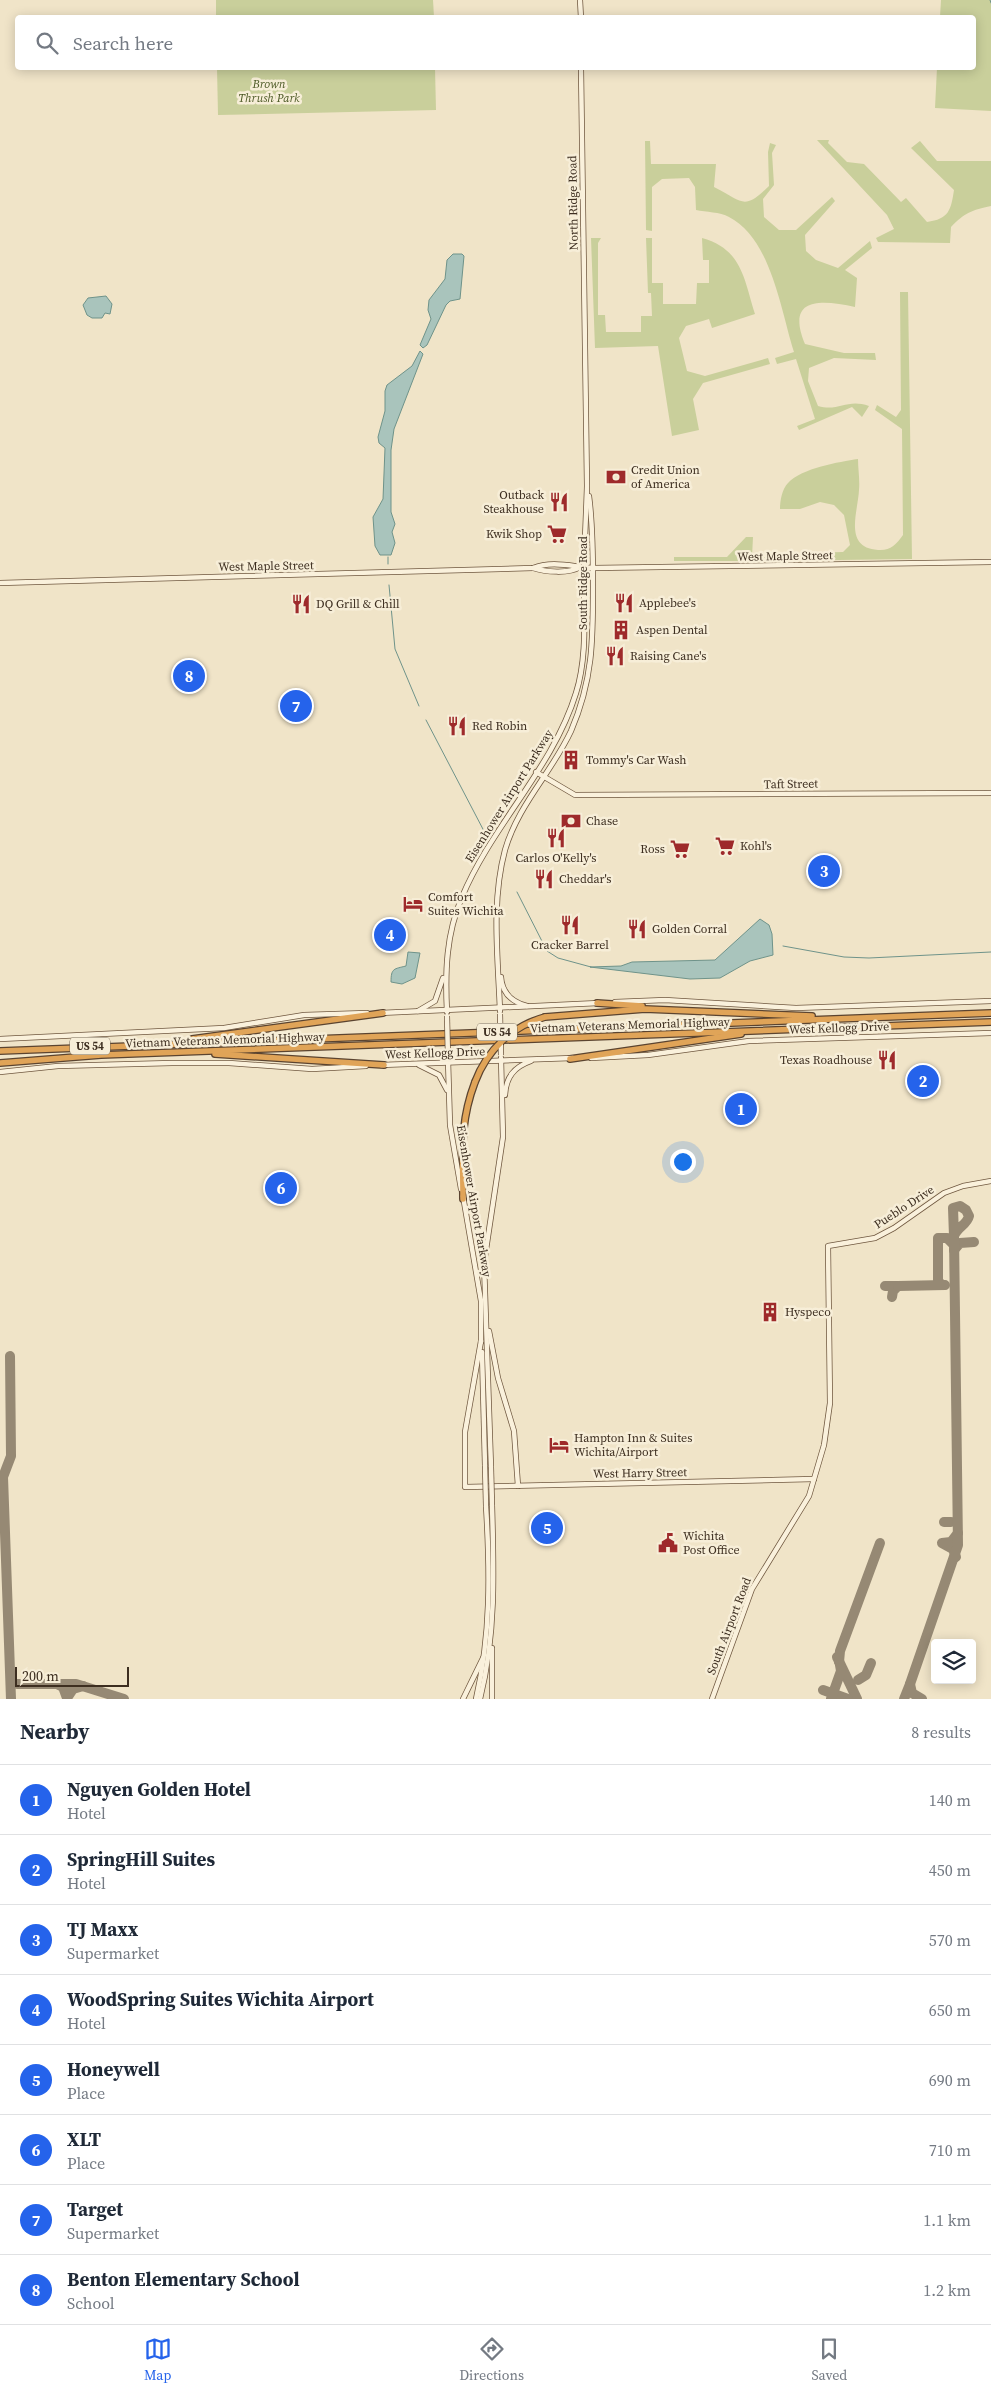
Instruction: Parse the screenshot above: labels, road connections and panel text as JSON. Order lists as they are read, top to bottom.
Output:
{
  "streets": {
    "highway": ["Vietnam Veterans Memorial Highway", "US 54"],
    "main road": [
      "North Ridge Road",
      "West Maple Street",
      "South Ridge Road",
      "Taft Street",
      "Eisenhower Airport Parkway",
      "West Kellogg Drive",
      "Pueblo Drive",
      "West Harry Street",
      "South Airport Road"
    ]
  },
  "crossings": [
    ["North Ridge Road", "South Ridge Road"],
    ["West Maple Street", "South Ridge Road"],
    ["South Ridge Road", "Eisenhower Airport Parkway"],
    ["Taft Street", "Eisenhower Airport Parkway"],
    ["Eisenhower Airport Parkway", "West Kellogg Drive"],
    ["Eisenhower Airport Parkway", "West Harry Street"],
    ["Pueblo Drive", "South Airport Road"],
    ["West Harry Street", "South Airport Road"]
  ],
  "parks": ["Brown Thrush Park"],
  "places": {
    "bank": ["Credit Union of America", "Chase"],
    "restaurant": [
      "Outback Steakhouse",
      "Applebee's",
      "DQ Grill & Chill",
      "Raising Cane's",
      "Red Robin",
      "Carlos O'Kelly's",
      "Cheddar's",
      "Cracker Barrel",
      "Golden Corral",
      "Texas Roadhouse"
    ],
    "supermarket": ["Kwik Shop", "Kohl's", "Ross"],
    "building": ["Aspen Dental", "Tommy's Car Wash", "Hyspeco"],
    "hotel": ["Comfort Suites Wichita", "Hampton Inn & Suites Wichita/Airport"],
    "public building": ["Wichita Post Office"]
  },
  "scale_bar": "200 m",
  "page": {
    "search": "Search here",
    "pins": [
      "8",
      "7",
      "3",
      "4",
      "2",
      "1",
      "6",
      "5"
    ],
    "scale": "200 m",
    "heading": ["Nearby", "8 results"],
    "list": [
      {
        "mark": "1",
        "name": "Nguyen Golden Hotel",
        "note": "Hotel",
        "value": "140 m"
      },
      {
        "mark": "2",
        "name": "SpringHill Suites",
        "note": "Hotel",
        "value": "450 m"
      },
      {
        "mark": "3",
        "name": "TJ Maxx",
        "note": "Supermarket",
        "value": "570 m"
      },
      {
        "mark": "4",
        "name": "WoodSpring Suites Wichita Airport",
        "note": "Hotel",
        "value": "650 m"
      },
      {
        "mark": "5",
        "name": "Honeywell",
        "note": "Place",
        "value": "690 m"
      },
      {
        "mark": "6",
        "name": "XLT",
        "note": "Place",
        "value": "710 m"
      },
      {
        "mark": "7",
        "name": "Target",
        "note": "Supermarket",
        "value": "1.1 km"
      },
      {
        "mark": "8",
        "name": "Benton Elementary School",
        "note": "School",
        "value": "1.2 km"
      }
    ],
    "nav": ["Map", "Directions", "Saved"]
  }
}
